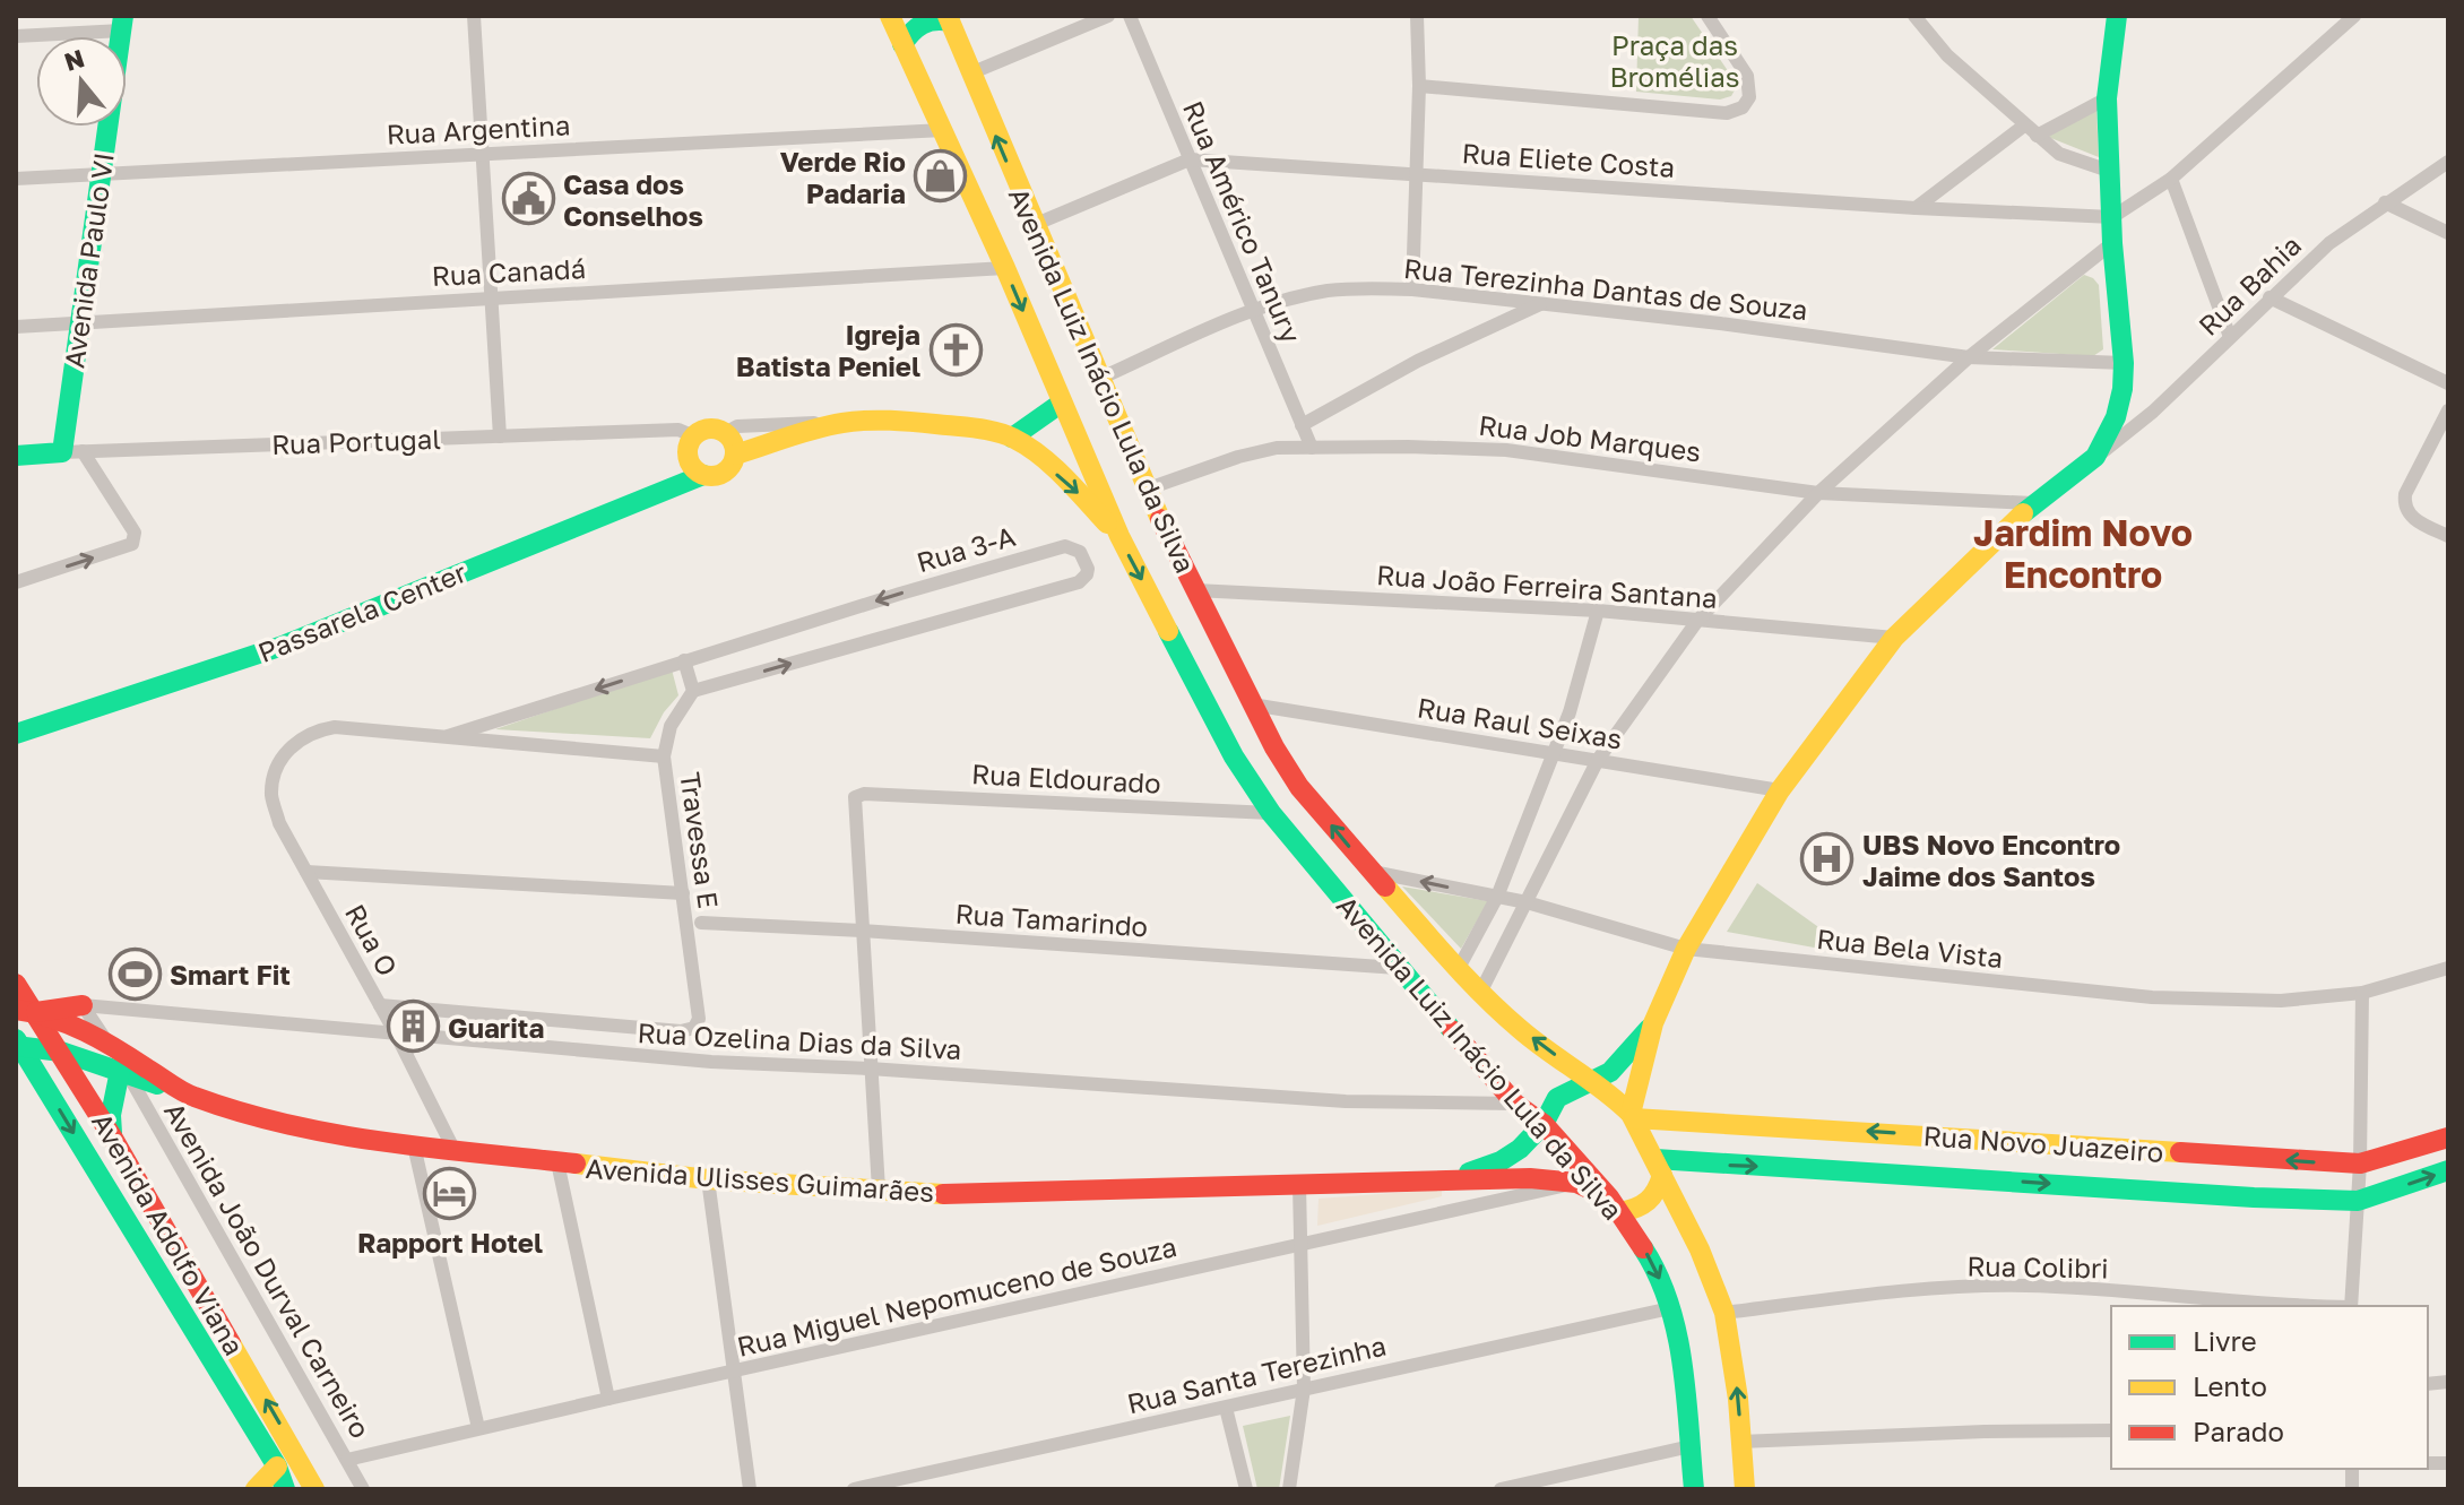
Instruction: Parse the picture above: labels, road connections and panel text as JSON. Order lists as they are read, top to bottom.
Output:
{
  "streets": {
    "street": [
      "Rua Argentina",
      "Rua Eliete Costa",
      "Rua Américo Tanury",
      "Avenida Paulo VI",
      "Rua Canadá",
      "Rua Bahia",
      "Rua Terezinha Dantas de Souza",
      "Avenida Luiz Inácio Lula da Silva",
      "Rua Job Marques",
      "Rua Portugal",
      "Rua 3-A",
      "Rua João Ferreira Santana",
      "Passarela Center",
      "Rua Raul Seixas",
      "Rua Eldourado",
      "Travessa E",
      "Rua Tamarindo",
      "Rua O",
      "Rua Bela Vista",
      "Rua Ozelina Dias da Silva",
      "Rua Novo Juazeiro",
      "Avenida Ulisses Guimarães",
      "Avenida Adolfo Viana",
      "Rua Colibri",
      "Avenida João Durval Carneiro",
      "Rua Miguel Nepomuceno de Souza",
      "Rua Santa Terezinha"
    ]
  },
  "crossings": [
    ["Rua Argentina", "Avenida Paulo VI"],
    ["Rua Argentina", "Avenida Luiz Inácio Lula da Silva"],
    ["Rua Eliete Costa", "Rua Américo Tanury"],
    ["Rua Eliete Costa", "Avenida Luiz Inácio Lula da Silva"],
    ["Rua Américo Tanury", "Rua Terezinha Dantas de Souza"],
    ["Rua Américo Tanury", "Rua Job Marques"],
    ["Avenida Paulo VI", "Rua Canadá"],
    ["Avenida Paulo VI", "Rua Portugal"],
    ["Rua Canadá", "Avenida Luiz Inácio Lula da Silva"],
    ["Rua Terezinha Dantas de Souza", "Avenida Luiz Inácio Lula da Silva"],
    ["Avenida Luiz Inácio Lula da Silva", "Rua Job Marques"],
    ["Avenida Luiz Inácio Lula da Silva", "Rua João Ferreira Santana"],
    ["Avenida Luiz Inácio Lula da Silva", "Rua Raul Seixas"],
    ["Avenida Luiz Inácio Lula da Silva", "Rua Eldourado"],
    ["Avenida Luiz Inácio Lula da Silva", "Rua Tamarindo"],
    ["Avenida Luiz Inácio Lula da Silva", "Rua Bela Vista"],
    ["Avenida Luiz Inácio Lula da Silva", "Rua Ozelina Dias da Silva"],
    ["Avenida Luiz Inácio Lula da Silva", "Rua Novo Juazeiro"],
    ["Avenida Luiz Inácio Lula da Silva", "Rua Colibri"],
    ["Avenida Luiz Inácio Lula da Silva", "Rua Santa Terezinha"],
    ["Rua Portugal", "Passarela Center"],
    ["Rua 3-A", "Travessa E"],
    ["Rua 3-A", "Rua O"],
    ["Rua Eldourado", "Rua Tamarindo"],
    ["Travessa E", "Rua O"],
    ["Rua O", "Rua Ozelina Dias da Silva"],
    ["Rua O", "Avenida Ulisses Guimarães"],
    ["Rua Ozelina Dias da Silva", "Avenida João Durval Carneiro"],
    ["Avenida Ulisses Guimarães", "Avenida Adolfo Viana"],
    ["Avenida Ulisses Guimarães", "Avenida João Durval Carneiro"],
    ["Avenida João Durval Carneiro", "Rua Miguel Nepomuceno de Souza"]
  ],
  "districts": ["Jardim Novo Encontro"],
  "parks": ["Praça das Bromélias"],
  "places": {
    "shop": ["Verde Rio Padaria"],
    "public building": ["Casa dos Conselhos"],
    "church": ["Igreja Batista Peniel"],
    "hospital": ["UBS Novo Encontro Jaime dos Santos"],
    "sports": ["Smart Fit"],
    "building": ["Guarita"],
    "hotel": ["Rapport Hotel"]
  },
  "legend": ["Livre", "Lento", "Parado"],
  "north": "top"
}
